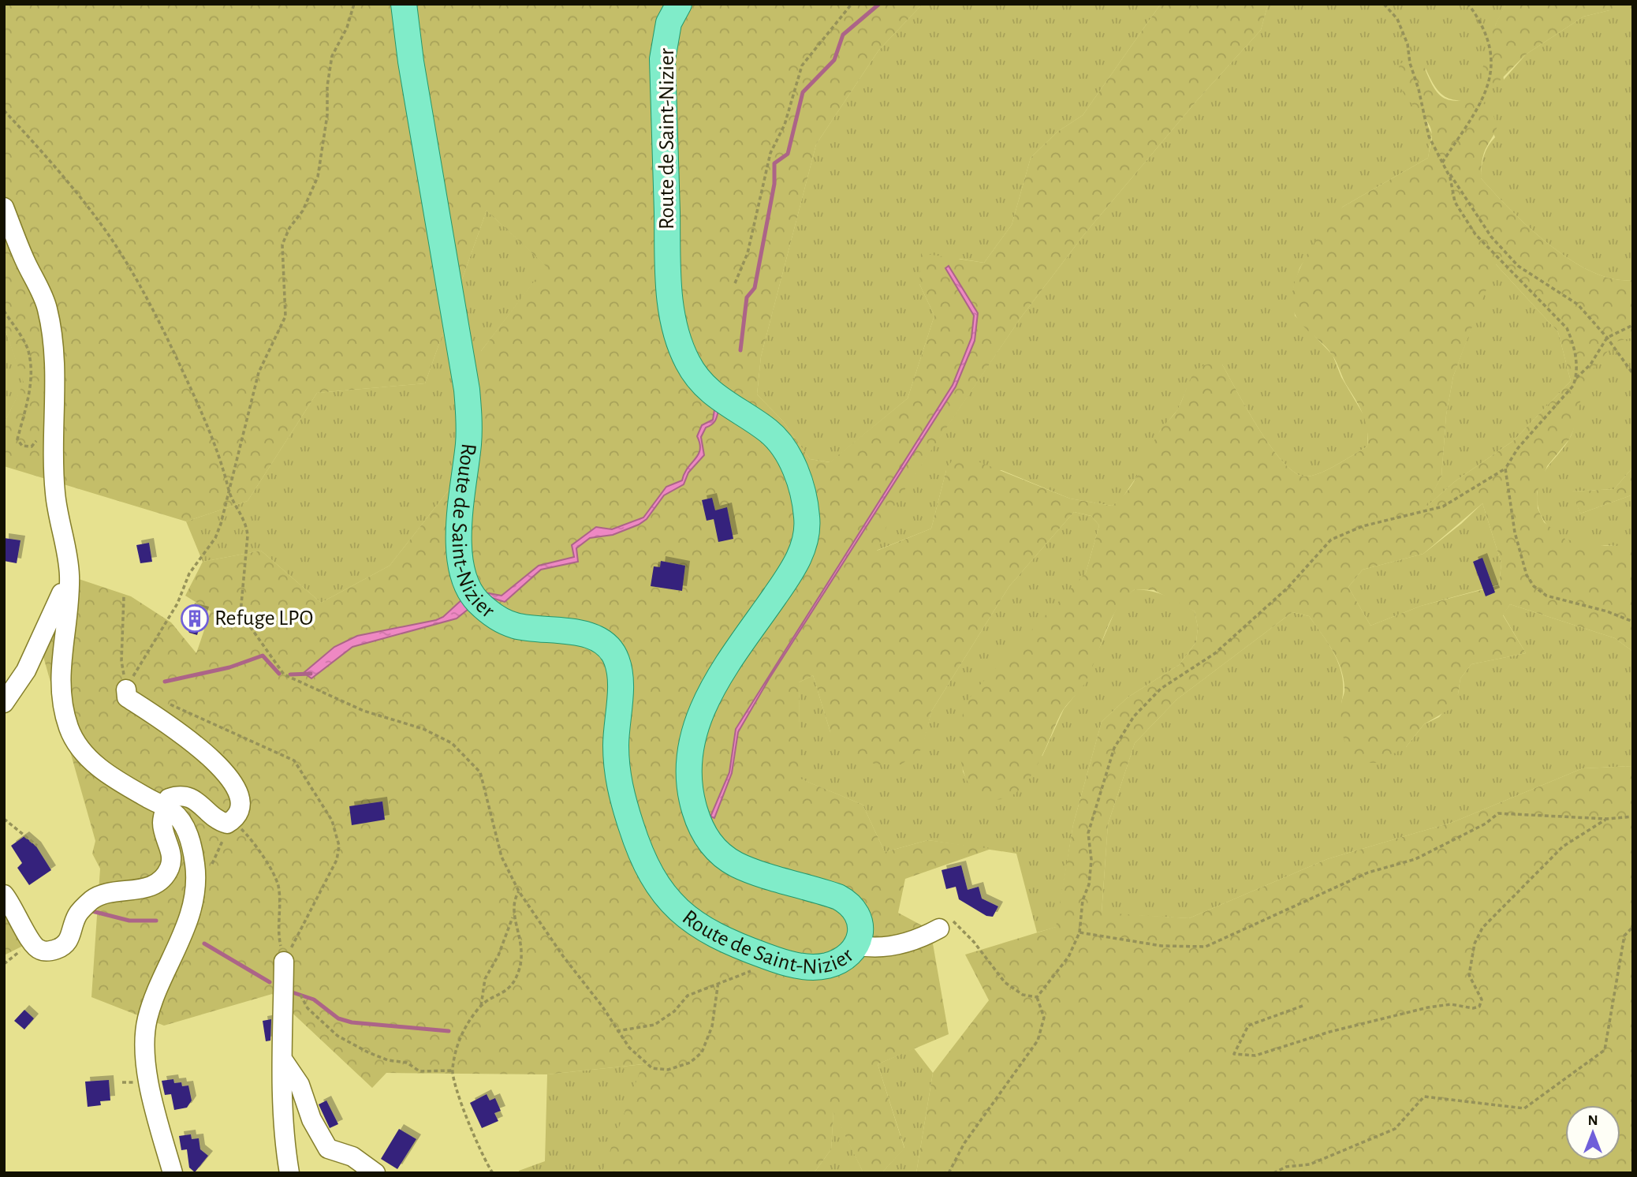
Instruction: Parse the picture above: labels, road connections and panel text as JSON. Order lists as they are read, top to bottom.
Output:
{
  "streets": {
    "main road": ["Route de Saint-Nizier"]
  },
  "places": {
    "building": ["Refuge LPO"]
  },
  "north": "top"
}
